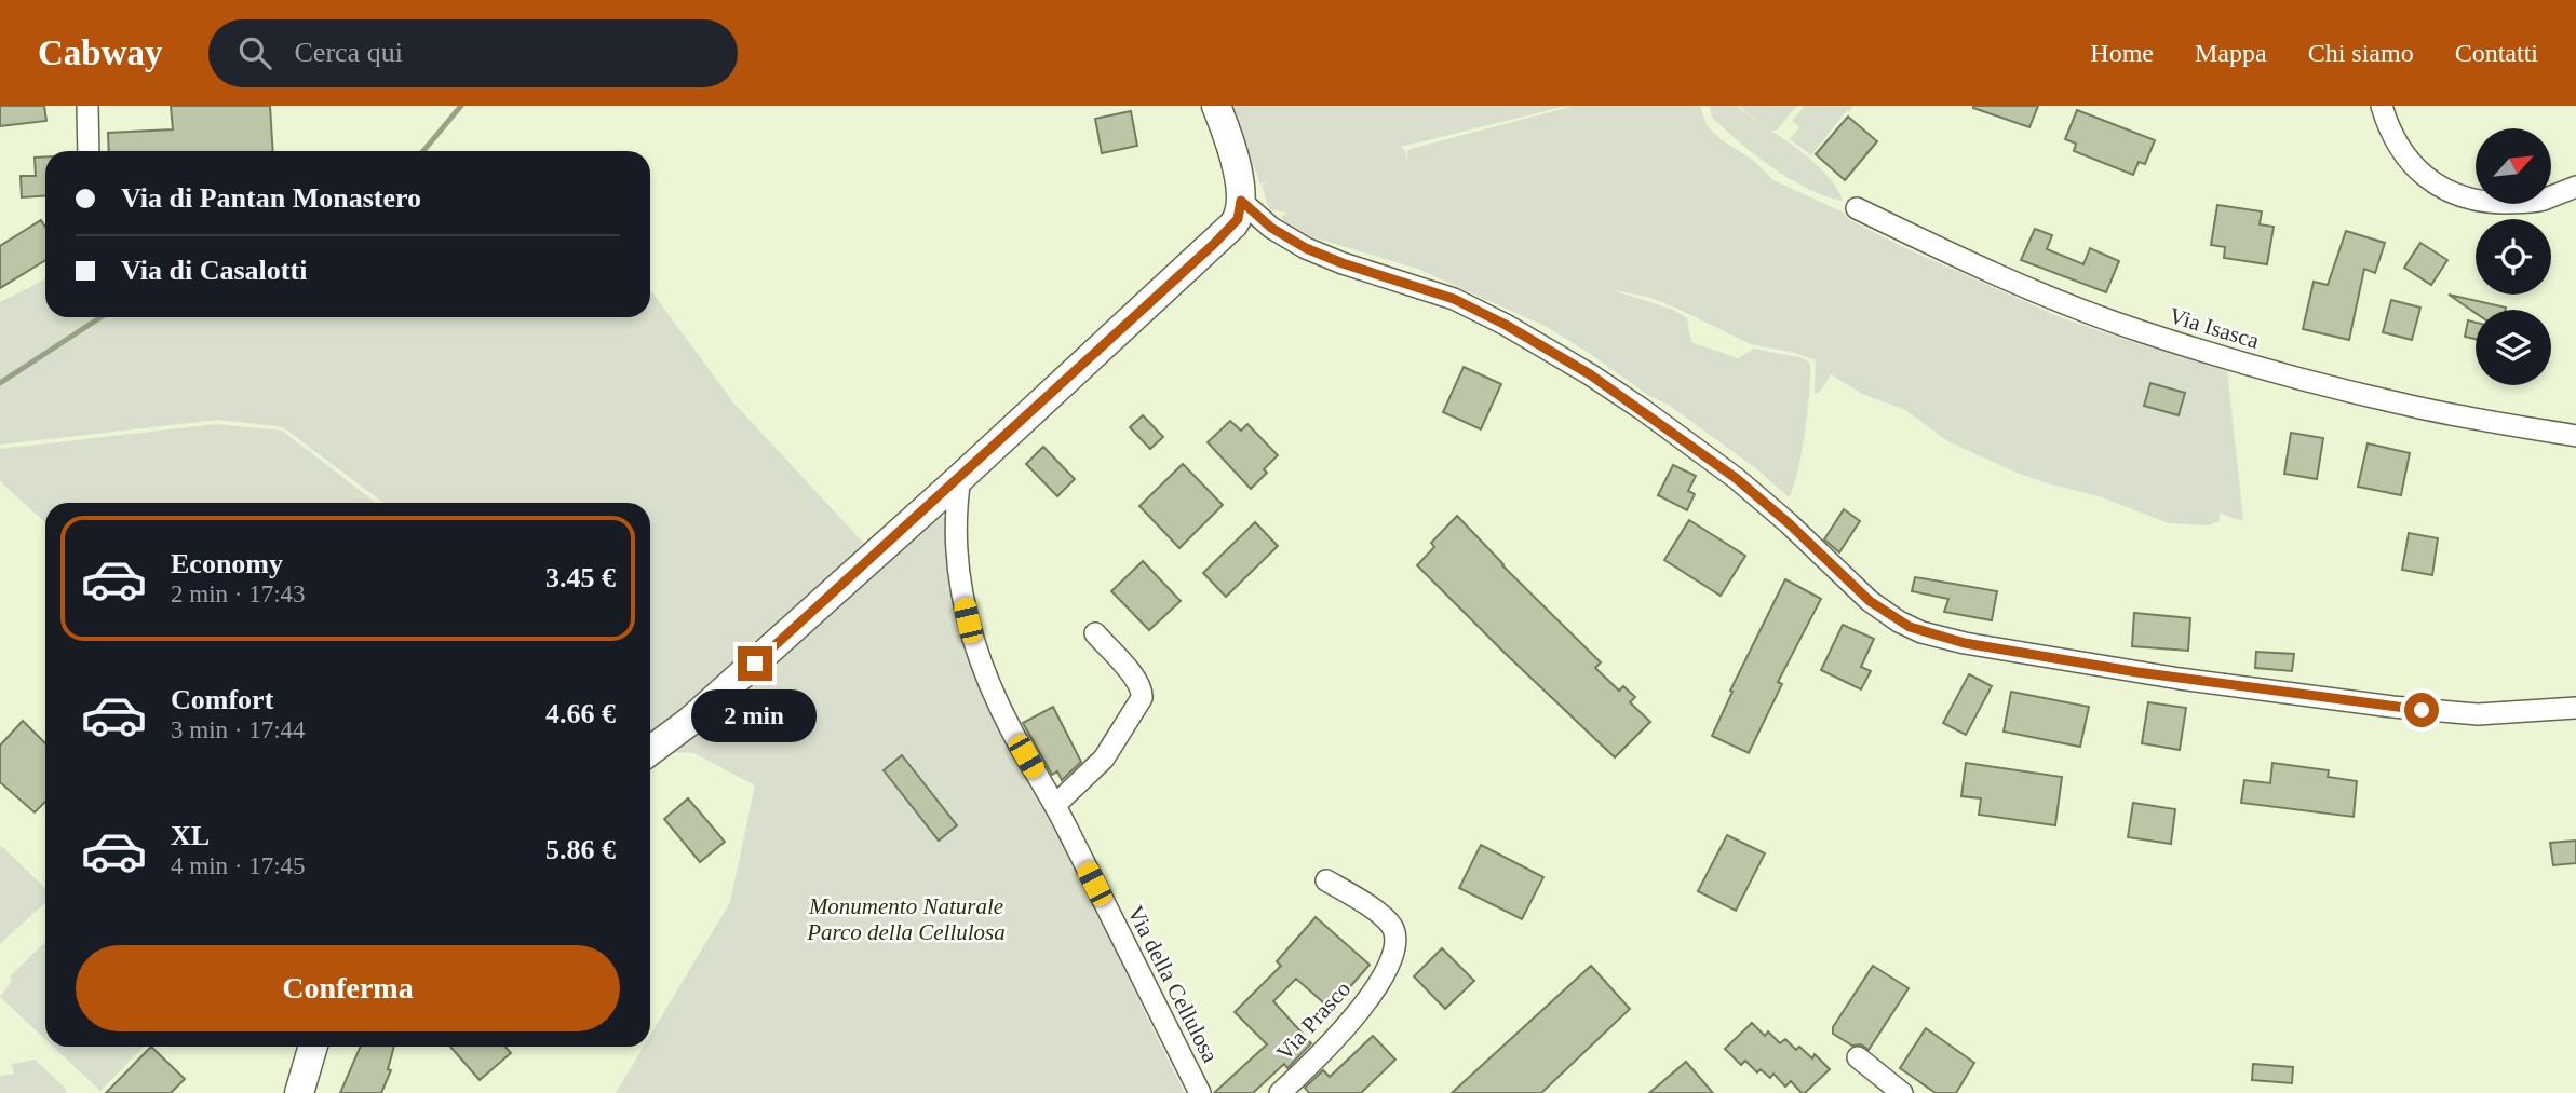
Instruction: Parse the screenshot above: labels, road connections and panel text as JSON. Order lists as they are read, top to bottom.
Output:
{
  "streets": {
    "street": ["Via Isasca", "Via della Cellulosa", "Via Prasco"]
  },
  "parks": ["Monumento Naturale Parco della Cellulosa"],
  "north": "top right",
  "page": {
    "header": "Cabway",
    "search": "Cerca qui",
    "nav": [
      "Home",
      "Mappa",
      "Chi siamo",
      "Contatti"
    ],
    "banner": ["Via di Pantan Monastero", "Via di Casalotti"],
    "list": [
      {
        "name": "Economy",
        "note": "2 min · 17:43",
        "value": "3.45 €"
      },
      {
        "name": "Comfort",
        "note": "3 min · 17:44",
        "value": "4.66 €"
      },
      {
        "name": "XL",
        "note": "4 min · 17:45",
        "value": "5.86 €"
      }
    ],
    "bubble": "2 min",
    "buttons": "Conferma"
  }
}
